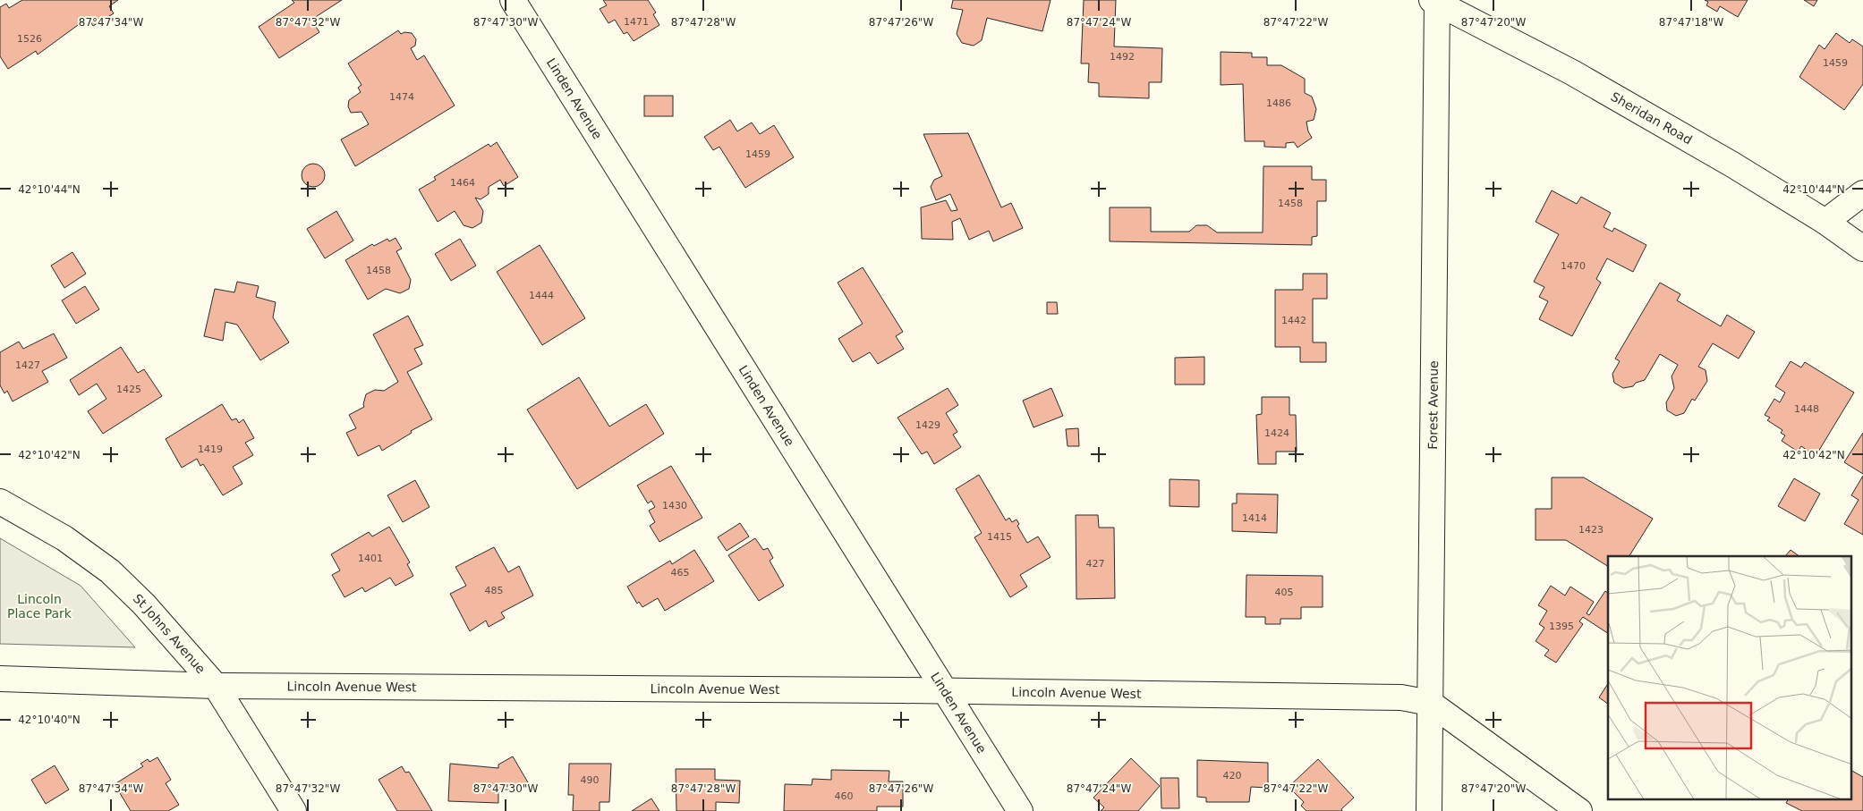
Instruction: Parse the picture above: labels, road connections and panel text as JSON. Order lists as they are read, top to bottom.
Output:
{
  "streets": {
    "street": [
      "Linden Avenue",
      "Sheridan Road",
      "Forest Avenue",
      "St Johns Avenue",
      "Lincoln Avenue West"
    ]
  },
  "crossings": [
    ["Linden Avenue", "Lincoln Avenue West"],
    ["Sheridan Road", "Forest Avenue"],
    ["Forest Avenue", "Lincoln Avenue West"],
    ["St Johns Avenue", "Lincoln Avenue West"]
  ],
  "parks": ["Lincoln Place Park"],
  "house_numbers": [
    "1471",
    "1526",
    "1492",
    "1459",
    "1474",
    "1486",
    "1459",
    "1464",
    "1458",
    "1470",
    "1458",
    "1444",
    "1442",
    "1427",
    "1425",
    "1448",
    "1429",
    "1424",
    "1419",
    "1430",
    "1414",
    "1423",
    "1415",
    "1401",
    "427",
    "465",
    "485",
    "405",
    "1395",
    "420",
    "490",
    "460"
  ],
  "coordinates": [
    "87°47'34\"W",
    "87°47'32\"W",
    "87°47'30\"W",
    "87°47'28\"W",
    "87°47'26\"W",
    "87°47'24\"W",
    "87°47'22\"W",
    "87°47'20\"W",
    "87°47'18\"W",
    "42°10'44\"N",
    "42°10'42\"N",
    "42°10'40\"N"
  ]
}
